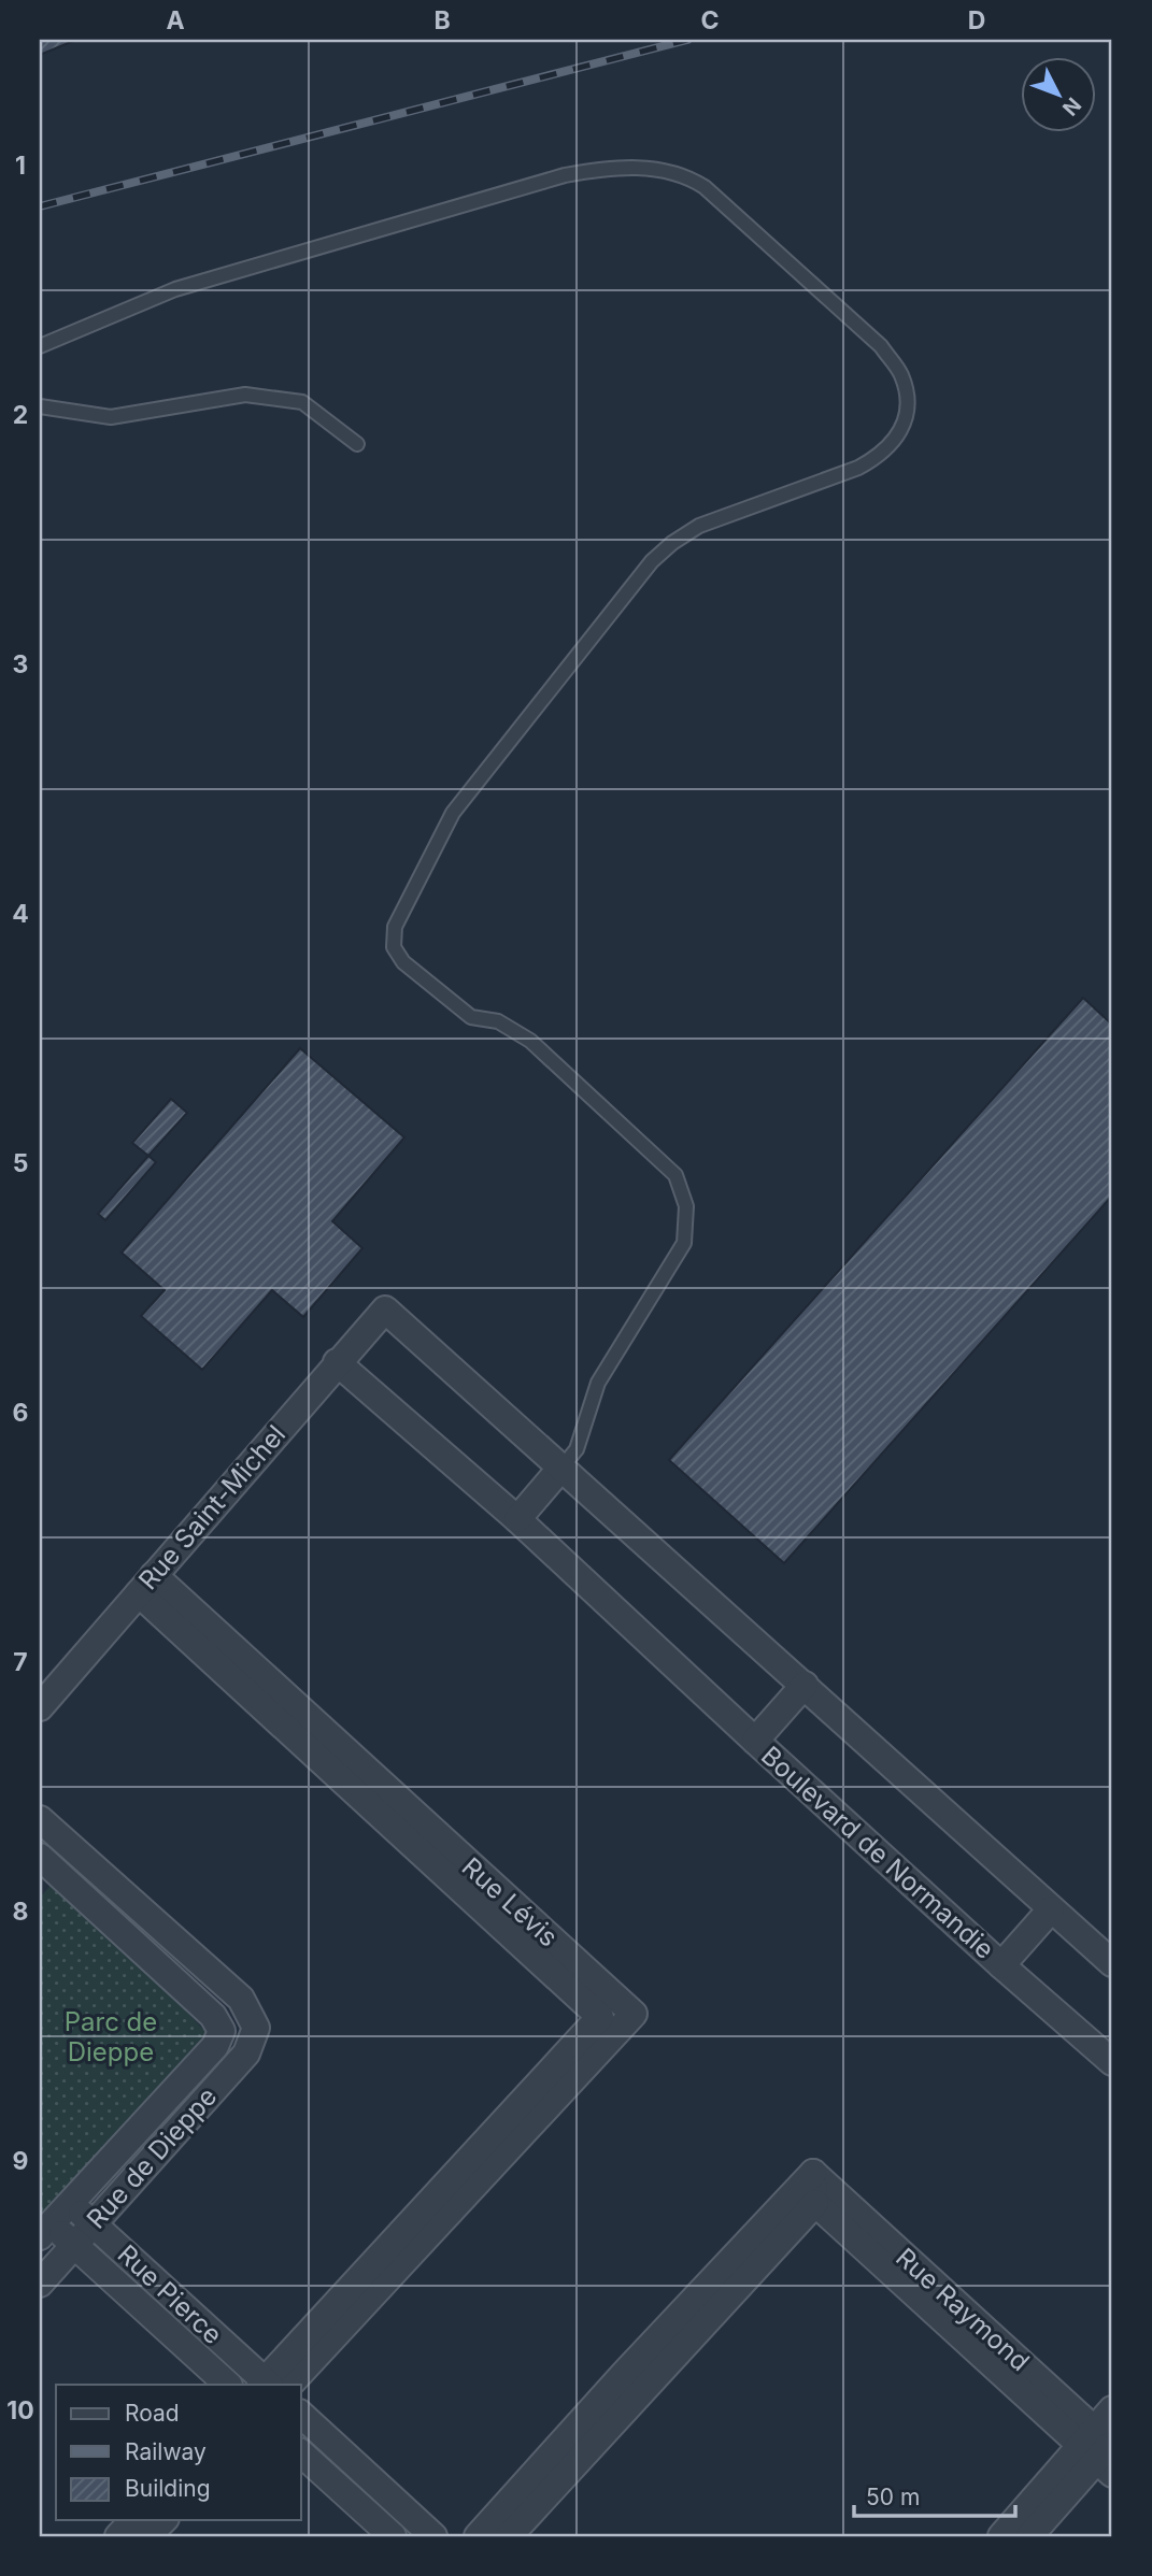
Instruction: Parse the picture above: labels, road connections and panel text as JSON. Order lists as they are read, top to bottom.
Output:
{
  "streets": {
    "street": [
      "Rue Saint-Michel",
      "Boulevard de Normandie",
      "Rue Lévis",
      "Rue de Dieppe",
      "Rue Pierce",
      "Rue Raymond"
    ]
  },
  "crossings": [
    ["Rue Saint-Michel", "Boulevard de Normandie"],
    ["Rue Saint-Michel", "Rue Lévis"],
    ["Rue de Dieppe", "Rue Pierce"]
  ],
  "parks": ["Parc de Dieppe"],
  "legend": ["Road", "Railway", "Building"],
  "scale_bar": "50 m",
  "north": "bottom right",
  "grid": {
    "columns": [
      "A",
      "B",
      "C",
      "D"
    ],
    "rows": [
      "1",
      "2",
      "3",
      "4",
      "5",
      "6",
      "7",
      "8",
      "9",
      "10"
    ]
  }
}
